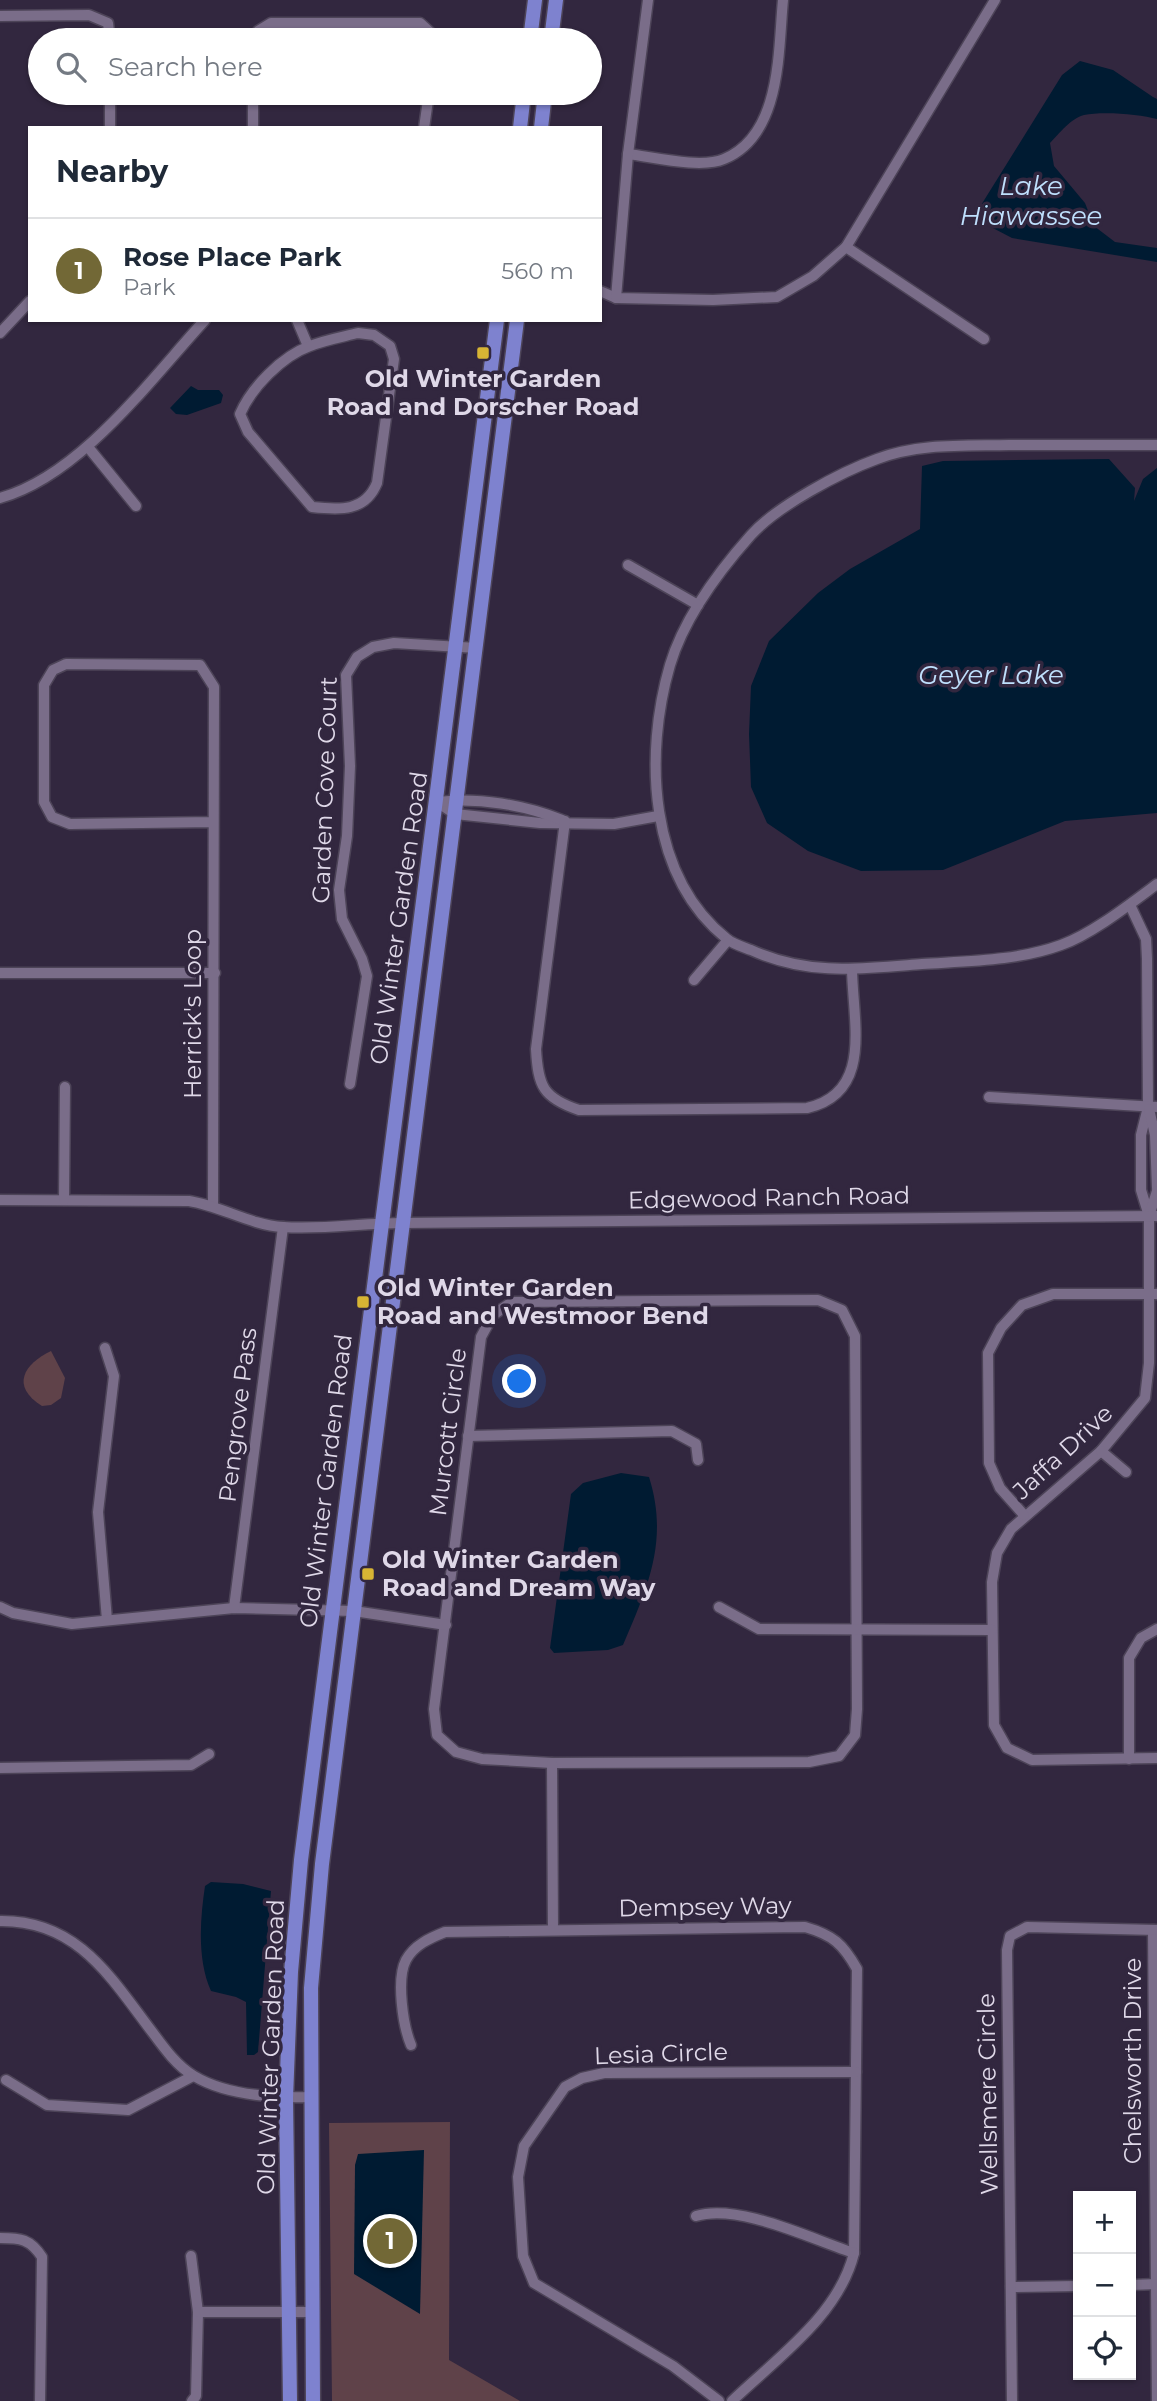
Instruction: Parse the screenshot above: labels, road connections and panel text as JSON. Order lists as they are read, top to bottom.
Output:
{
  "streets": {
    "main road": ["Old Winter Garden Road"],
    "street": [
      "Garden Cove Court",
      "Herrick's Loop",
      "Edgewood Ranch Road",
      "Pengrove Pass",
      "Murcott Circle",
      "Jaffa Drive",
      "Dempsey Way",
      "Lesia Circle",
      "Chelsworth Drive",
      "Wellsmere Circle"
    ]
  },
  "crossings": [
    ["Garden Cove Court", "Old Winter Garden Road"],
    ["Old Winter Garden Road", "Edgewood Ranch Road"],
    ["Herrick's Loop", "Edgewood Ranch Road"],
    ["Edgewood Ranch Road", "Pengrove Pass"],
    ["Edgewood Ranch Road", "Jaffa Drive"],
    ["Dempsey Way", "Lesia Circle"],
    ["Chelsworth Drive", "Wellsmere Circle"]
  ],
  "water": ["Lake Hiawassee", "Geyer Lake"],
  "places": {
    "transit": ["Old Winter Garden Road and Dorscher Road", "Old Winter Garden Road and Westmoor Bend", "Old Winter Garden Road and Dream Way"]
  },
  "page": {
    "search": "Search here",
    "heading": "Nearby",
    "list": [
      {
        "mark": "1",
        "name": "Rose Place Park",
        "note": "Park",
        "value": "560 m"
      }
    ],
    "map_buttons": ["+", "−"],
    "pins": "1"
  }
}
